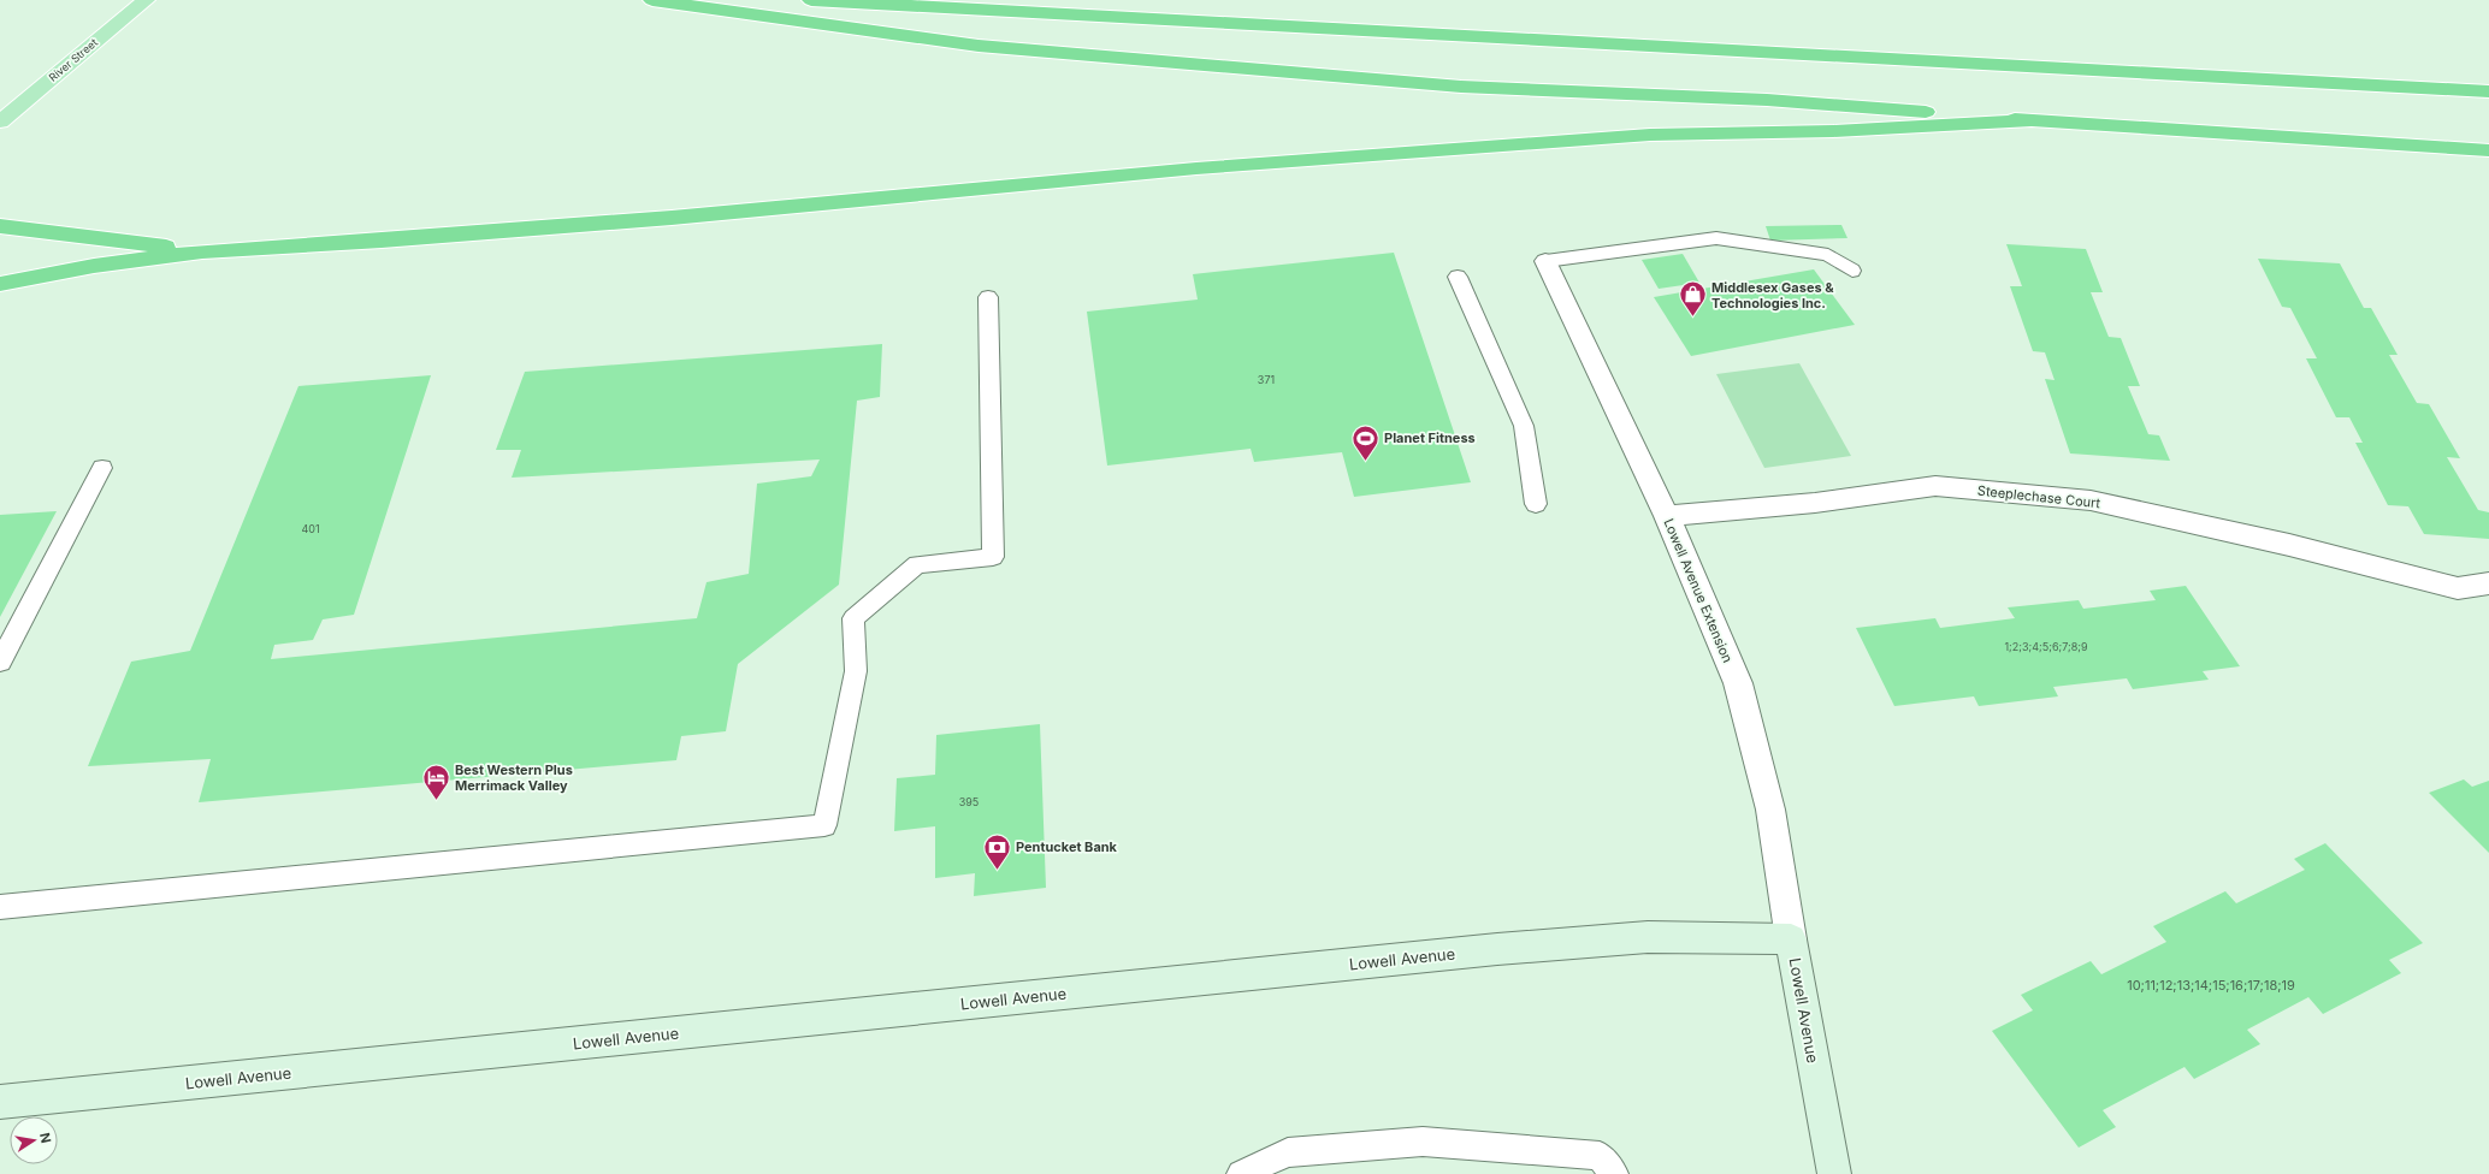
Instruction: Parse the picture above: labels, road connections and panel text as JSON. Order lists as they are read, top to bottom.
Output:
{
  "streets": {
    "main road": ["River Street", "Lowell Avenue"],
    "street": ["Steeplechase Court", "Lowell Avenue Extension"]
  },
  "crossings": [
    ["Steeplechase Court", "Lowell Avenue Extension"],
    ["Lowell Avenue Extension", "Lowell Avenue"]
  ],
  "places": {
    "shop": ["Middlesex Gases & Technologies Inc."],
    "sports": ["Planet Fitness"],
    "hotel": ["Best Western Plus Merrimack Valley"],
    "bank": ["Pentucket Bank"]
  },
  "house_numbers": [
    "371",
    "401",
    "1;2;3;4;5;6;7;8;9",
    "395",
    "10;11;12;13;14;15;16;17;18;19"
  ],
  "north": "right"
}
